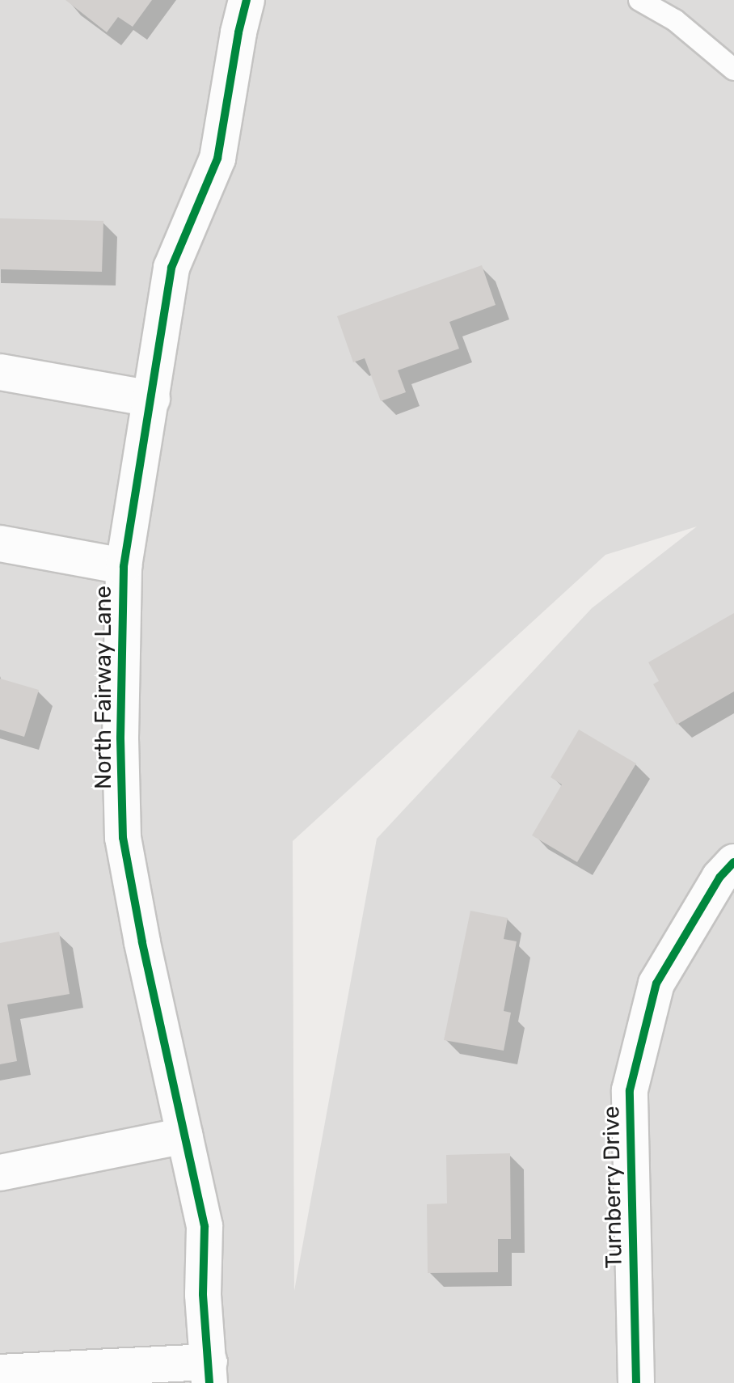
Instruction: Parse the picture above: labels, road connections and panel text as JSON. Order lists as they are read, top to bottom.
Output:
{
  "streets": {
    "street": ["North Fairway Lane", "Turnberry Drive"]
  }
}
